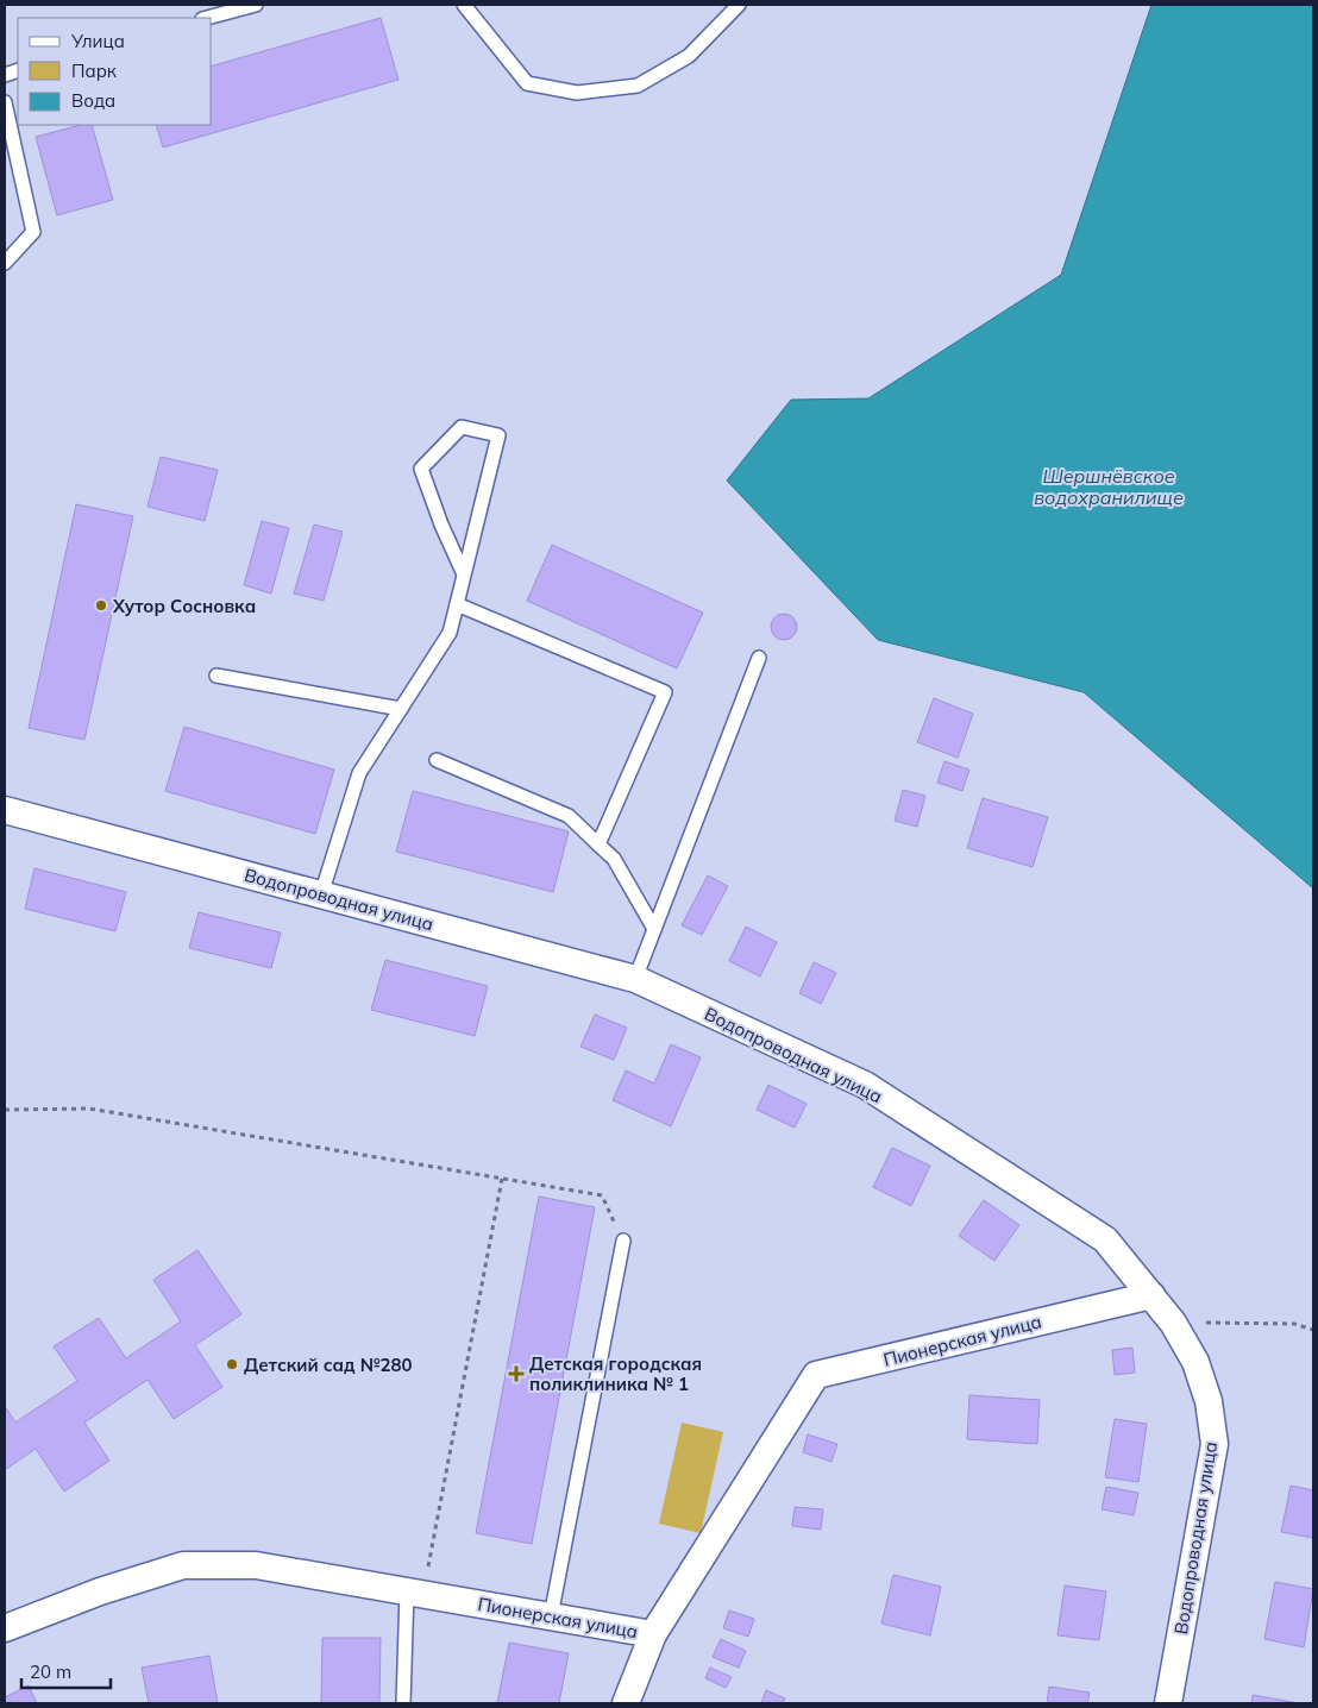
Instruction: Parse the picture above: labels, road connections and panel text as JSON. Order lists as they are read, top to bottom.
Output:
{
  "streets": {
    "street": ["Водопроводная улица", "Пионерская улица"]
  },
  "crossings": [
    ["Водопроводная улица", "Пионерская улица"]
  ],
  "water": ["Шершнёвское водохранилище"],
  "places": {
    "other": ["Хутор Сосновка", "Детский сад №280"],
    "health": ["Детская городская поликлиника № 1"]
  },
  "legend": ["Улица", "Парк", "Вода"],
  "scale_bar": "20 m"
}
